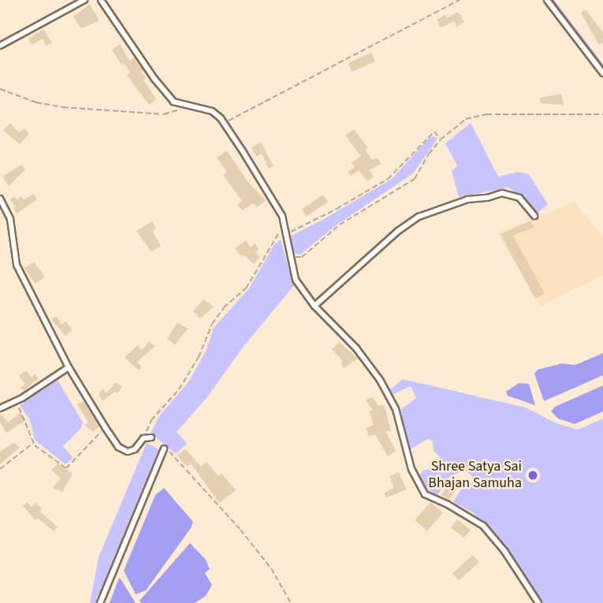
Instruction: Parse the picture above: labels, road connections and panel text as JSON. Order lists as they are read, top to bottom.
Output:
{
  "places": ["Shree Satya Sai Bhajan Samuha"]
}
